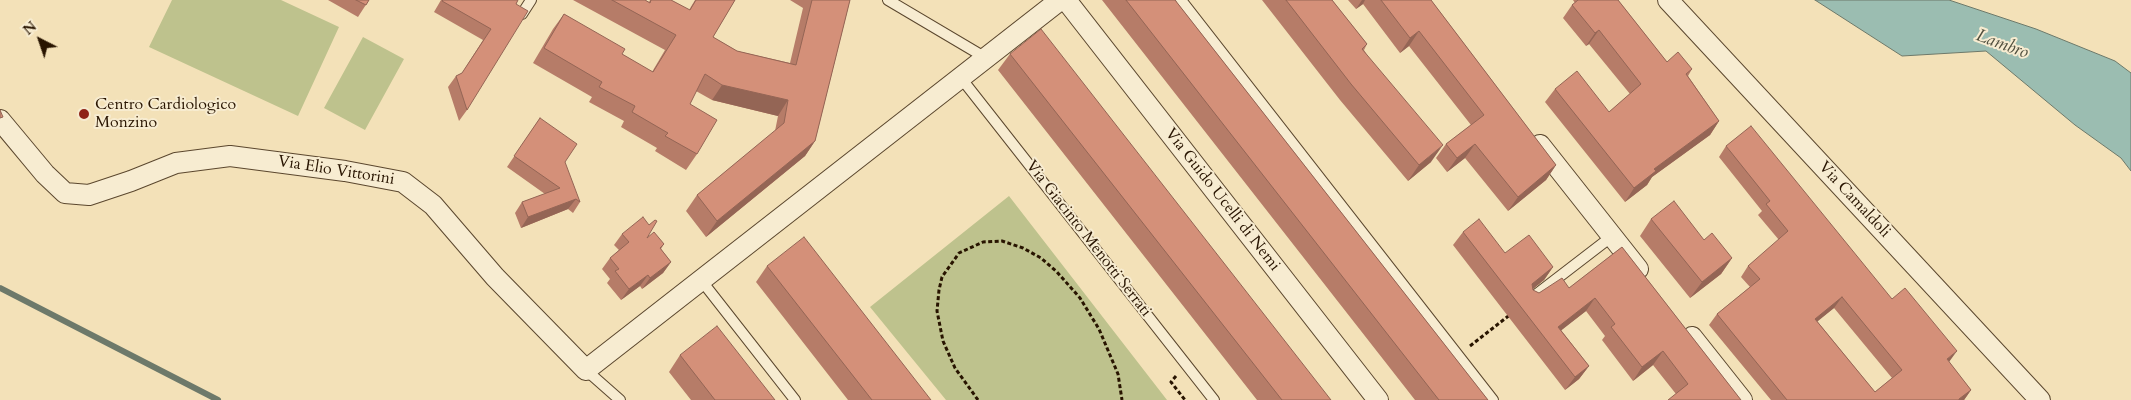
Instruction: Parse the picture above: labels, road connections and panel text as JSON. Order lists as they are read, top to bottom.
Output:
{
  "streets": {
    "street": ["Via Elio Vittorini", "Via Guido Ucelli di Nemi", "Via Camaldoli"],
    "lane": ["Via Giacinto Menotti Serrati"]
  },
  "water": ["Lambro"],
  "places": ["Centro Cardiologico Monzino"],
  "north": "top left"
}
